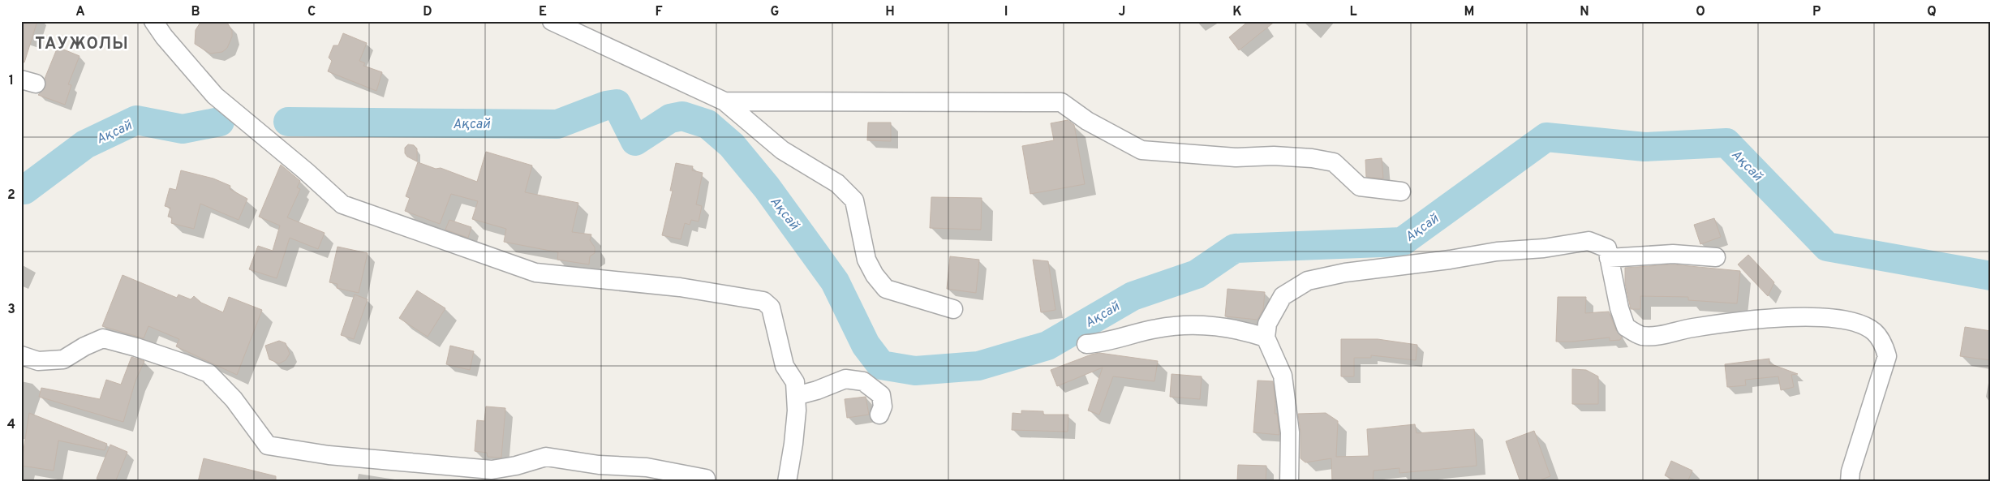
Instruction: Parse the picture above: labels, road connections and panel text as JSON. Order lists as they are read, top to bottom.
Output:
{
  "districts": ["ТАУЖОЛЫ"],
  "water": ["Ақсай"],
  "grid": {
    "columns": [
      "A",
      "B",
      "C",
      "D",
      "E",
      "F",
      "G",
      "H",
      "I",
      "J",
      "K",
      "L",
      "M",
      "N",
      "O",
      "P",
      "Q"
    ],
    "rows": [
      "1",
      "2",
      "3",
      "4"
    ]
  }
}
